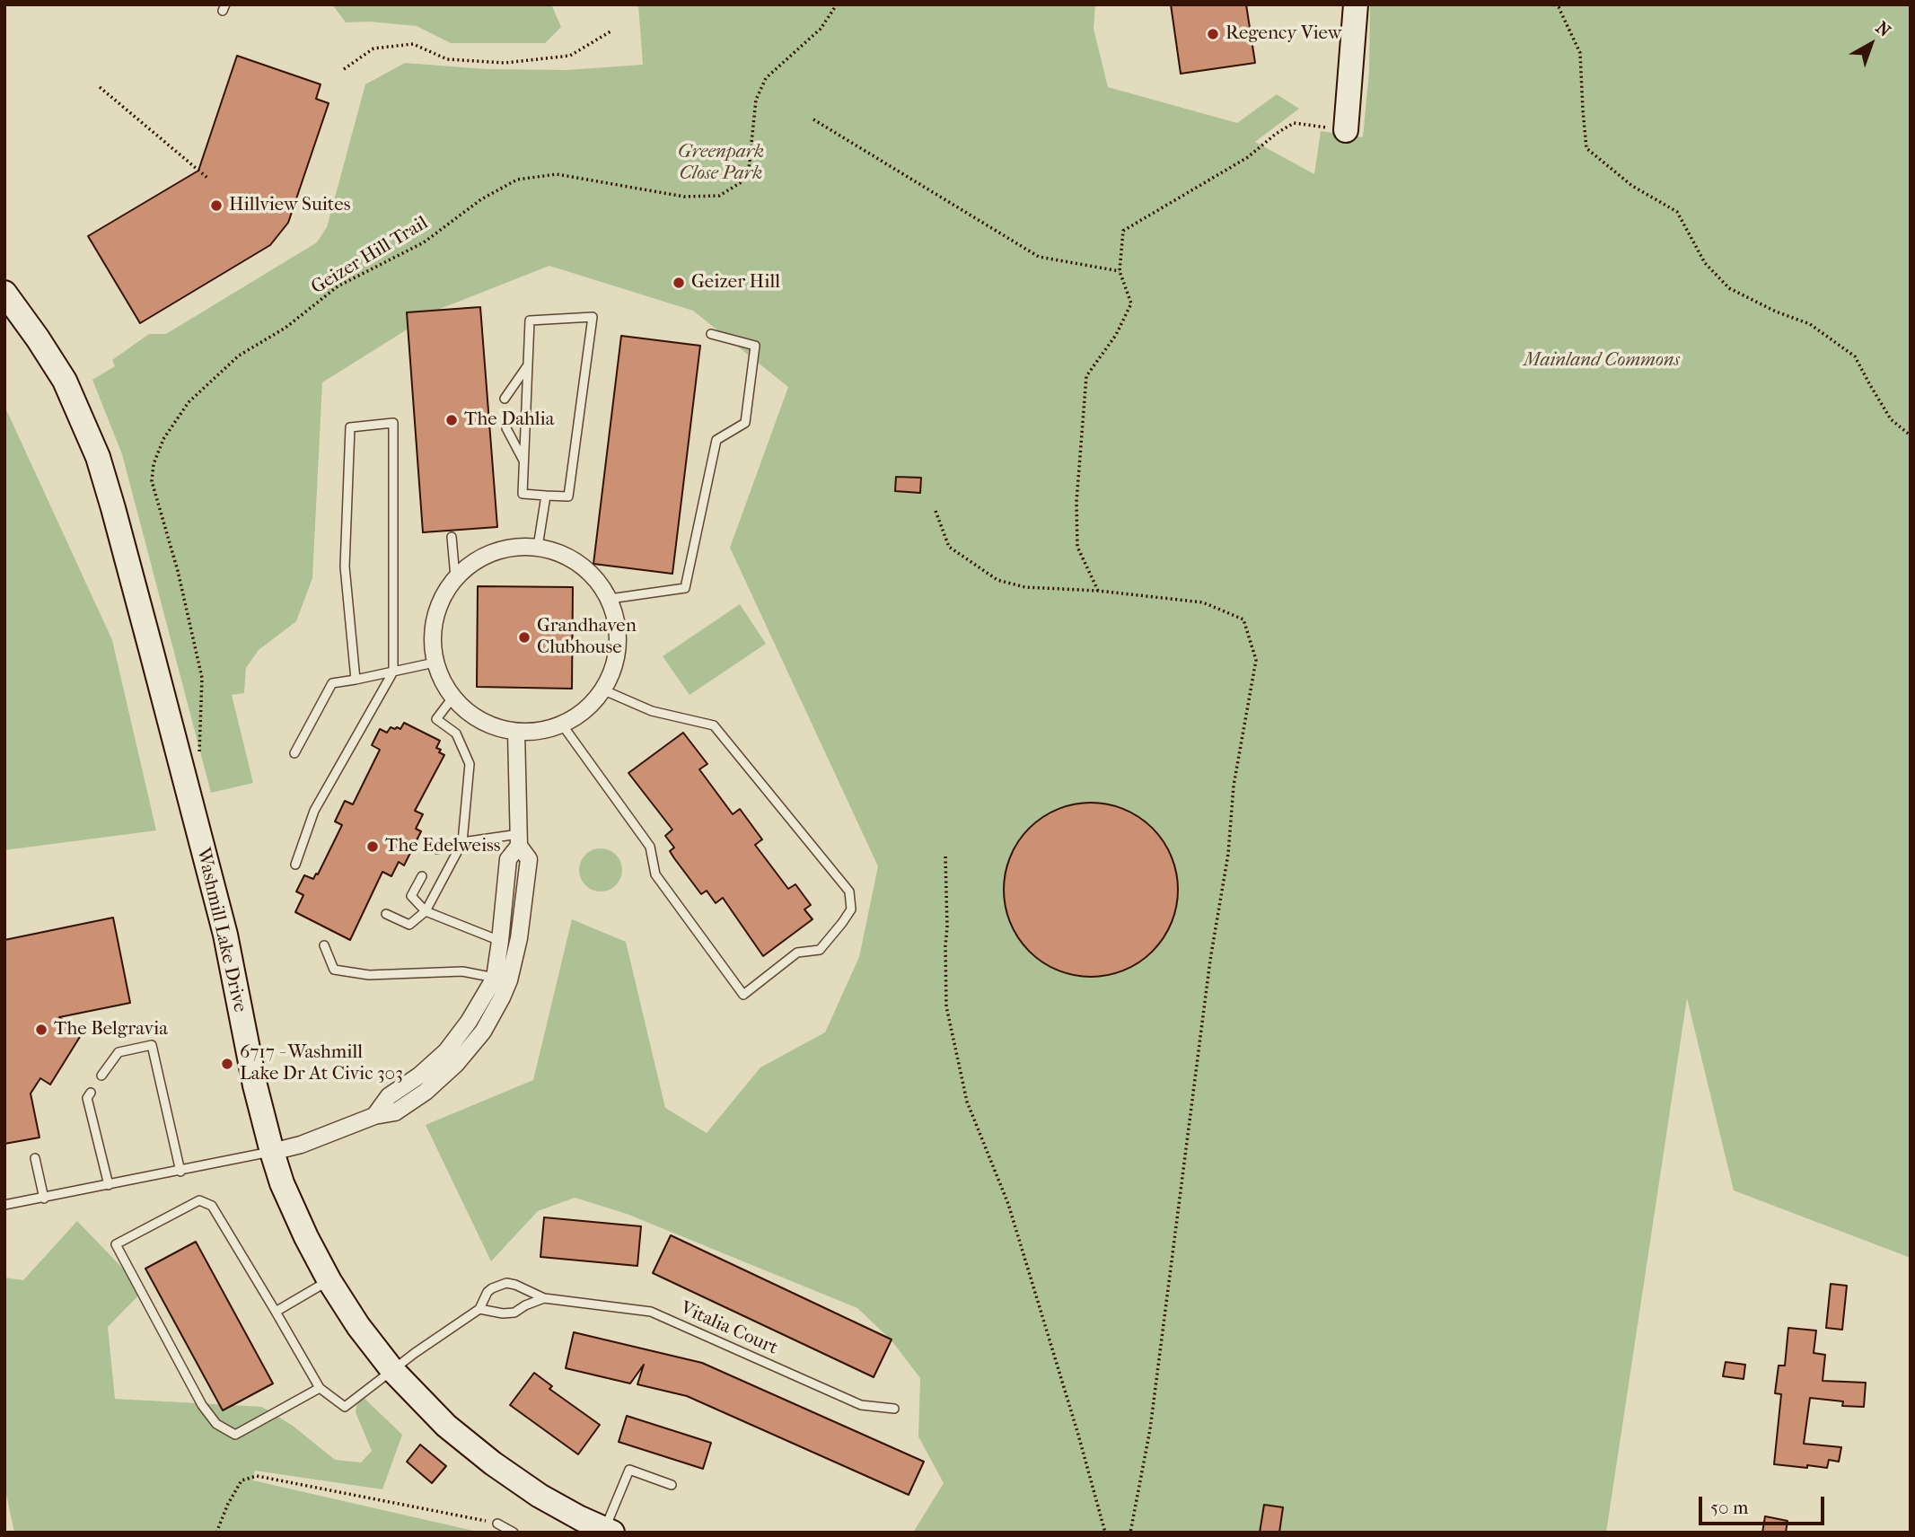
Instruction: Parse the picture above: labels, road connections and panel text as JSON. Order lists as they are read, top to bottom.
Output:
{
  "streets": {
    "street": ["Washmill Lake Drive"],
    "lane": ["Vitalia Court"],
    "path": ["Geizer Hill Trail"]
  },
  "crossings": [
    ["Washmill Lake Drive", "Vitalia Court"]
  ],
  "parks": ["Greenpark Close Park", "Mainland Commons"],
  "places": [
    "Regency View",
    "Hillview Suites",
    "Geizer Hill",
    "The Dahlia",
    "Grandhaven Clubhouse",
    "The Edelweiss",
    "The Belgravia",
    "6717 - Washmill Lake Dr At Civic 303"
  ],
  "scale_bar": "50 m",
  "north": "top right"
}
